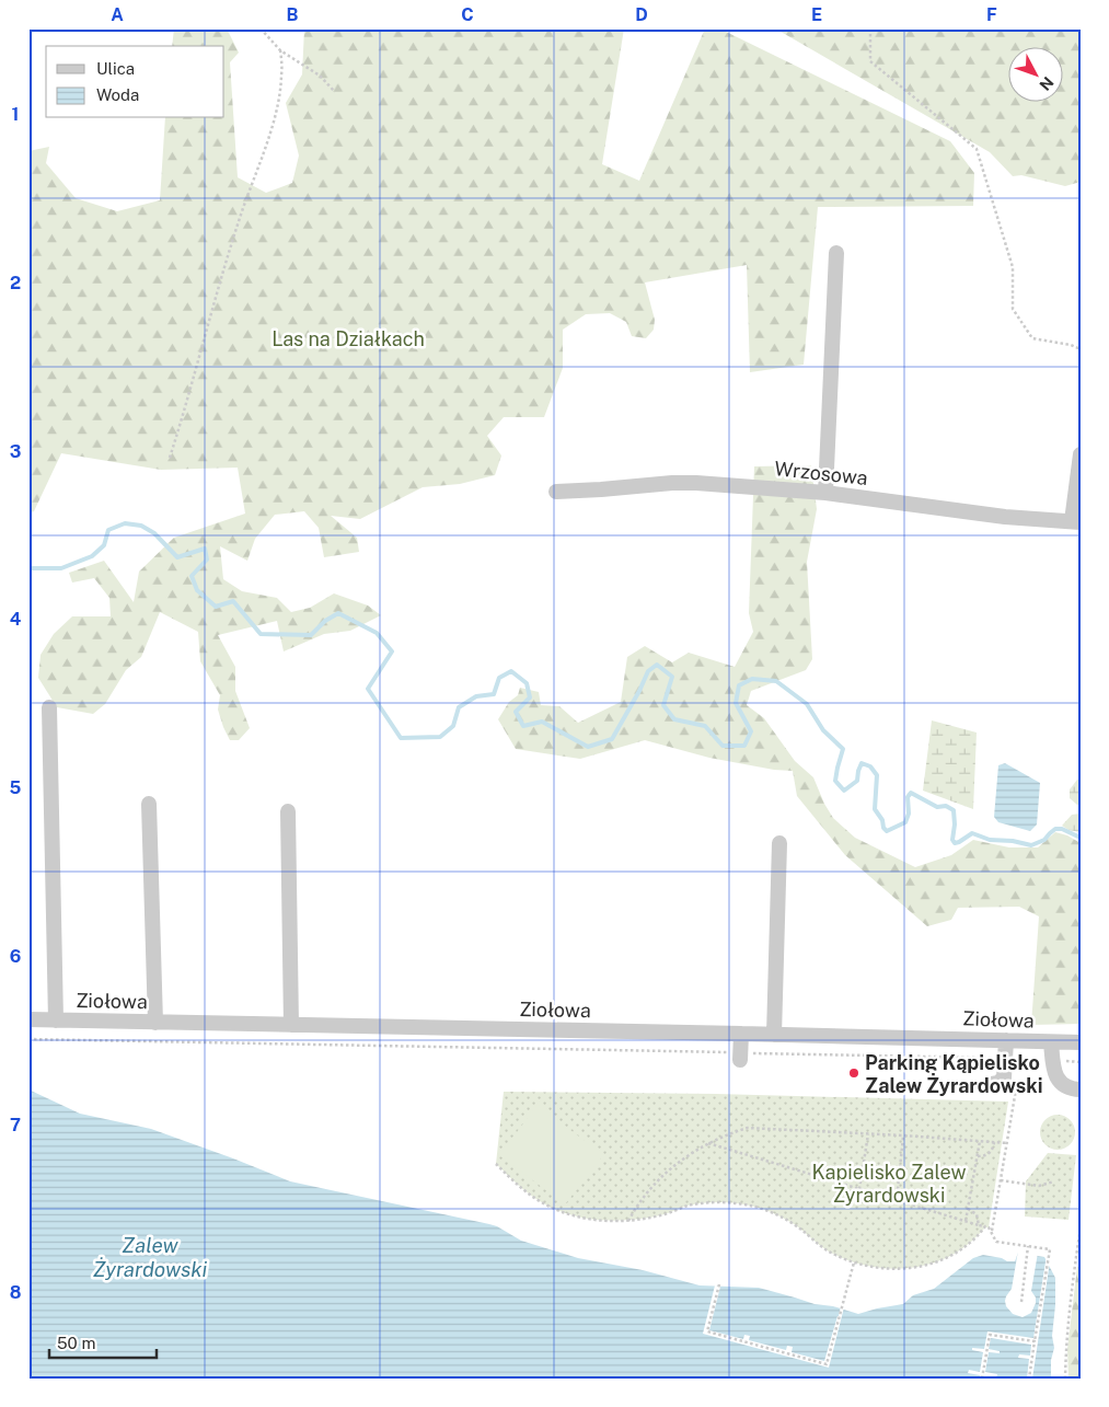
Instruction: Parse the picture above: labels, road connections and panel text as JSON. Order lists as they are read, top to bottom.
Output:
{
  "streets": {
    "street": ["Wrzosowa", "Ziołowa"]
  },
  "water": ["Zalew Żyrardowski"],
  "parks": ["Las na Działkach", "Kapielisko Zalew Żyrardowski"],
  "places": ["Parking Kąpielisko Zalew Żyrardowski"],
  "legend": ["Ulica", "Woda"],
  "scale_bar": "50 m",
  "north": "bottom right",
  "grid": {
    "columns": [
      "A",
      "B",
      "C",
      "D",
      "E",
      "F"
    ],
    "rows": [
      "1",
      "2",
      "3",
      "4",
      "5",
      "6",
      "7",
      "8"
    ]
  }
}
